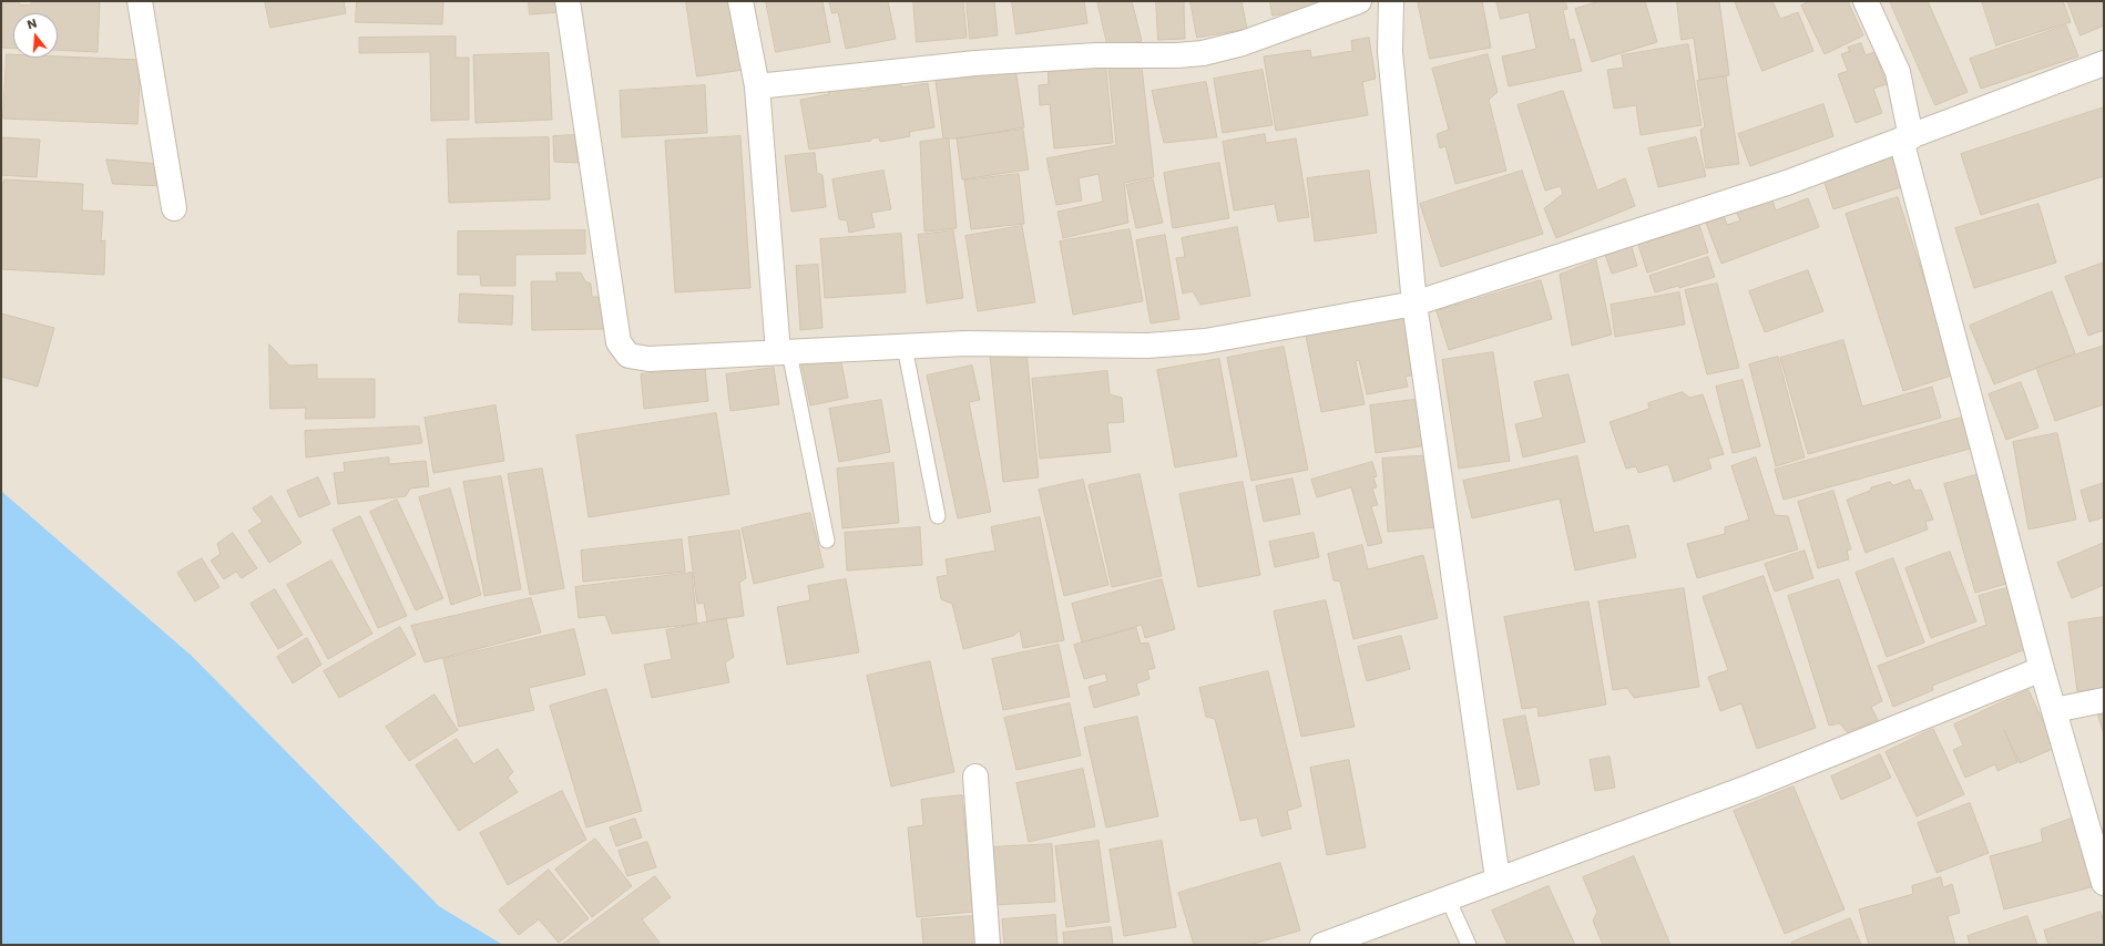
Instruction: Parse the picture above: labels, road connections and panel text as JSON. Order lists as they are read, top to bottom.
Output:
{
  "north": "top"
}
